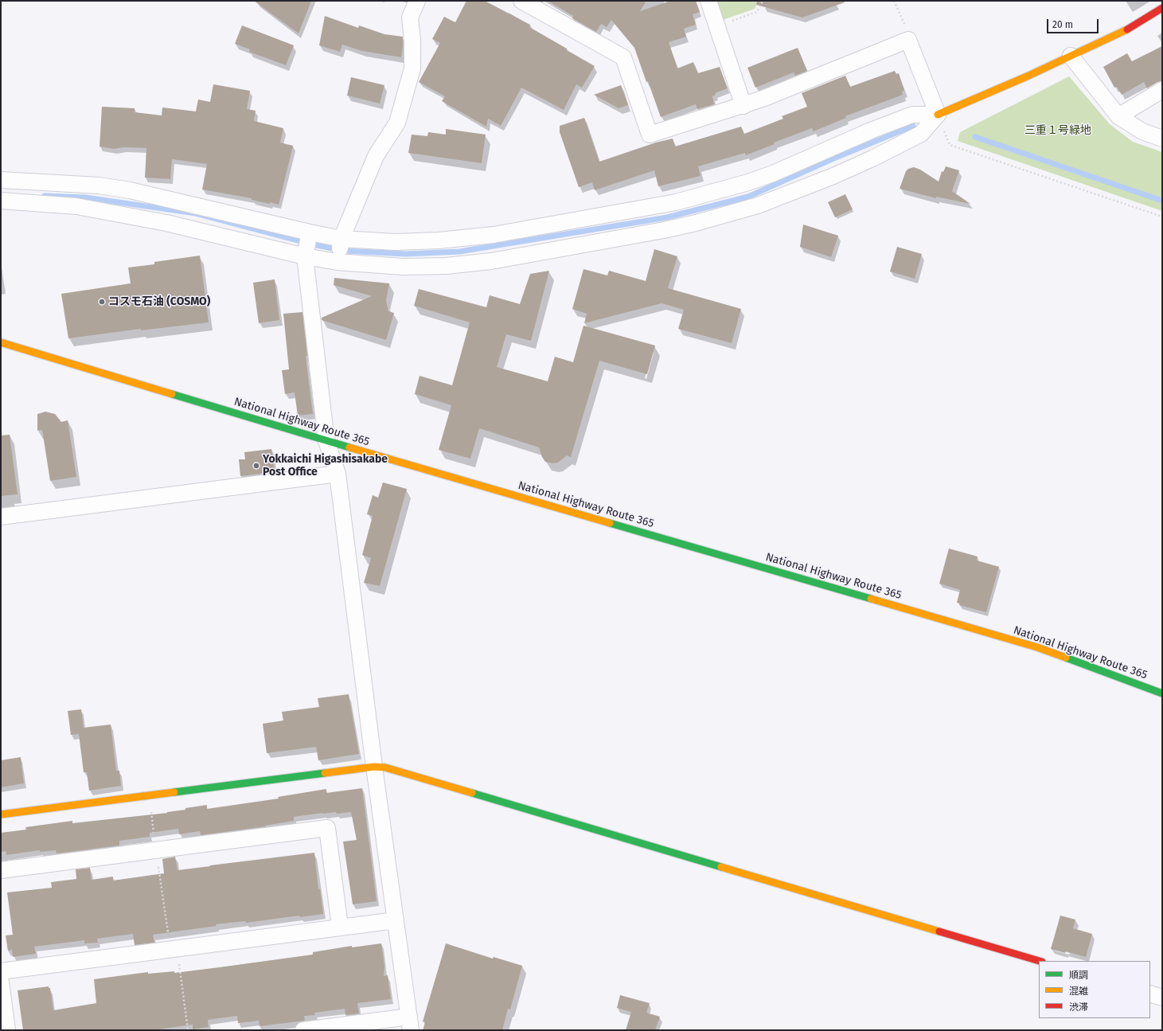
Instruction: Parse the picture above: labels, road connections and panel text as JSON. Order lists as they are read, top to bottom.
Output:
{
  "streets": {
    "main road": ["National Highway Route 365"]
  },
  "parks": ["三重１号緑地"],
  "places": ["コスモ石油 (COSMO)", "Yokkaichi Higashisakabe Post Office"],
  "legend": ["順調", "混雑", "渋滞"],
  "scale_bar": "20 m"
}
